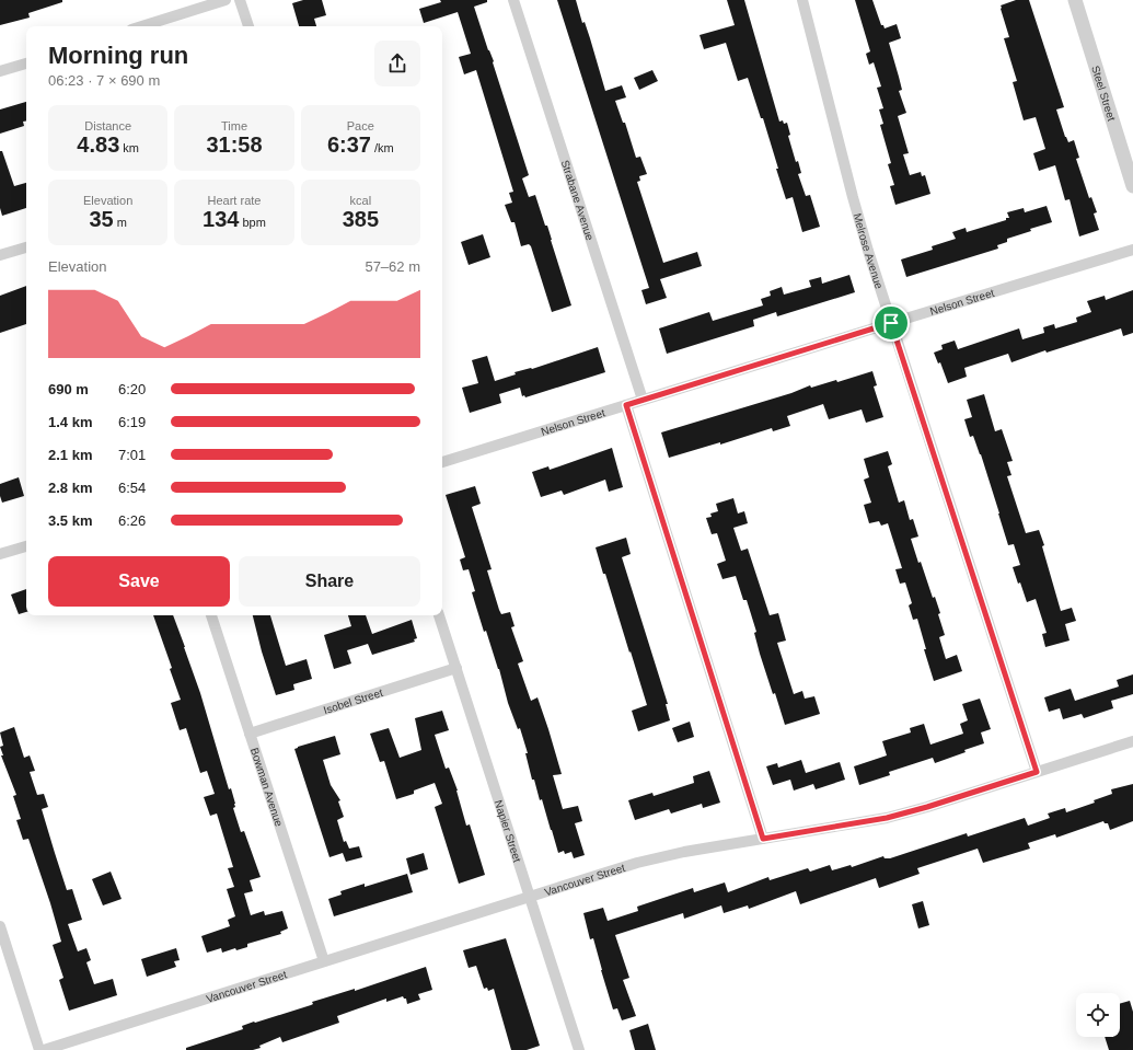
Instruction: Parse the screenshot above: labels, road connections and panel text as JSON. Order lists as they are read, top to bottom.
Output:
{
  "streets": {
    "street": [
      "Steel Street",
      "Strabane Avenue",
      "Melrose Avenue",
      "Nelson Street",
      "Isobel Street",
      "Bowman Avenue",
      "Napier Street",
      "Vancouver Street"
    ]
  },
  "crossings": [
    ["Strabane Avenue", "Nelson Street"],
    ["Melrose Avenue", "Nelson Street"],
    ["Melrose Avenue", "Vancouver Street"],
    ["Isobel Street", "Bowman Avenue"],
    ["Isobel Street", "Napier Street"],
    ["Bowman Avenue", "Vancouver Street"],
    ["Napier Street", "Vancouver Street"]
  ],
  "page": {
    "heading": ["Morning run", "06:23 · 7 × 690 m"],
    "stats": [
      ["Distance", "4.83 km"],
      ["Time", "31:58"],
      ["Pace", "6:37 /km"],
      ["Elevation", "35 m"],
      ["Heart rate", "134 bpm"],
      ["kcal", "385"]
    ],
    "chart": ["Elevation", "57–62 m"],
    "list": [
      {
        "name": "690 m",
        "note": "6:20"
      },
      {
        "name": "1.4 km",
        "note": "6:19"
      },
      {
        "name": "2.1 km",
        "note": "7:01"
      },
      {
        "name": "2.8 km",
        "note": "6:54"
      },
      {
        "name": "3.5 km",
        "note": "6:26"
      }
    ],
    "buttons": ["Save", "Share"]
  }
}
